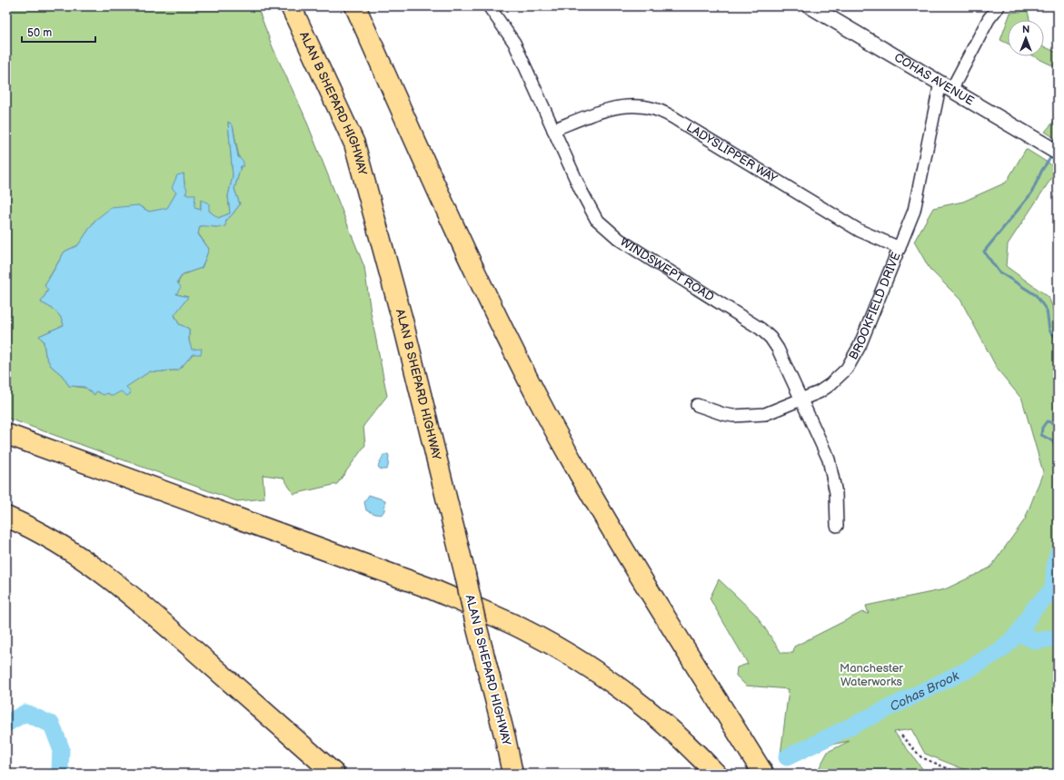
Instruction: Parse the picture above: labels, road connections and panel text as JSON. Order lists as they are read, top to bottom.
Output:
{
  "streets": {
    "highway": ["ALAN B SHEPARD HIGHWAY"],
    "street": [
      "COHAS AVENUE",
      "LADYSLIPPER WAY",
      "WINDSWEPT ROAD",
      "BROOKFIELD DRIVE"
    ]
  },
  "crossings": [
    ["COHAS AVENUE", "BROOKFIELD DRIVE"],
    ["LADYSLIPPER WAY", "WINDSWEPT ROAD"],
    ["LADYSLIPPER WAY", "BROOKFIELD DRIVE"],
    ["WINDSWEPT ROAD", "BROOKFIELD DRIVE"]
  ],
  "water": ["Cohas Brook"],
  "parks": ["Manchester Waterworks"],
  "scale_bar": "50 m",
  "north": "top"
}
